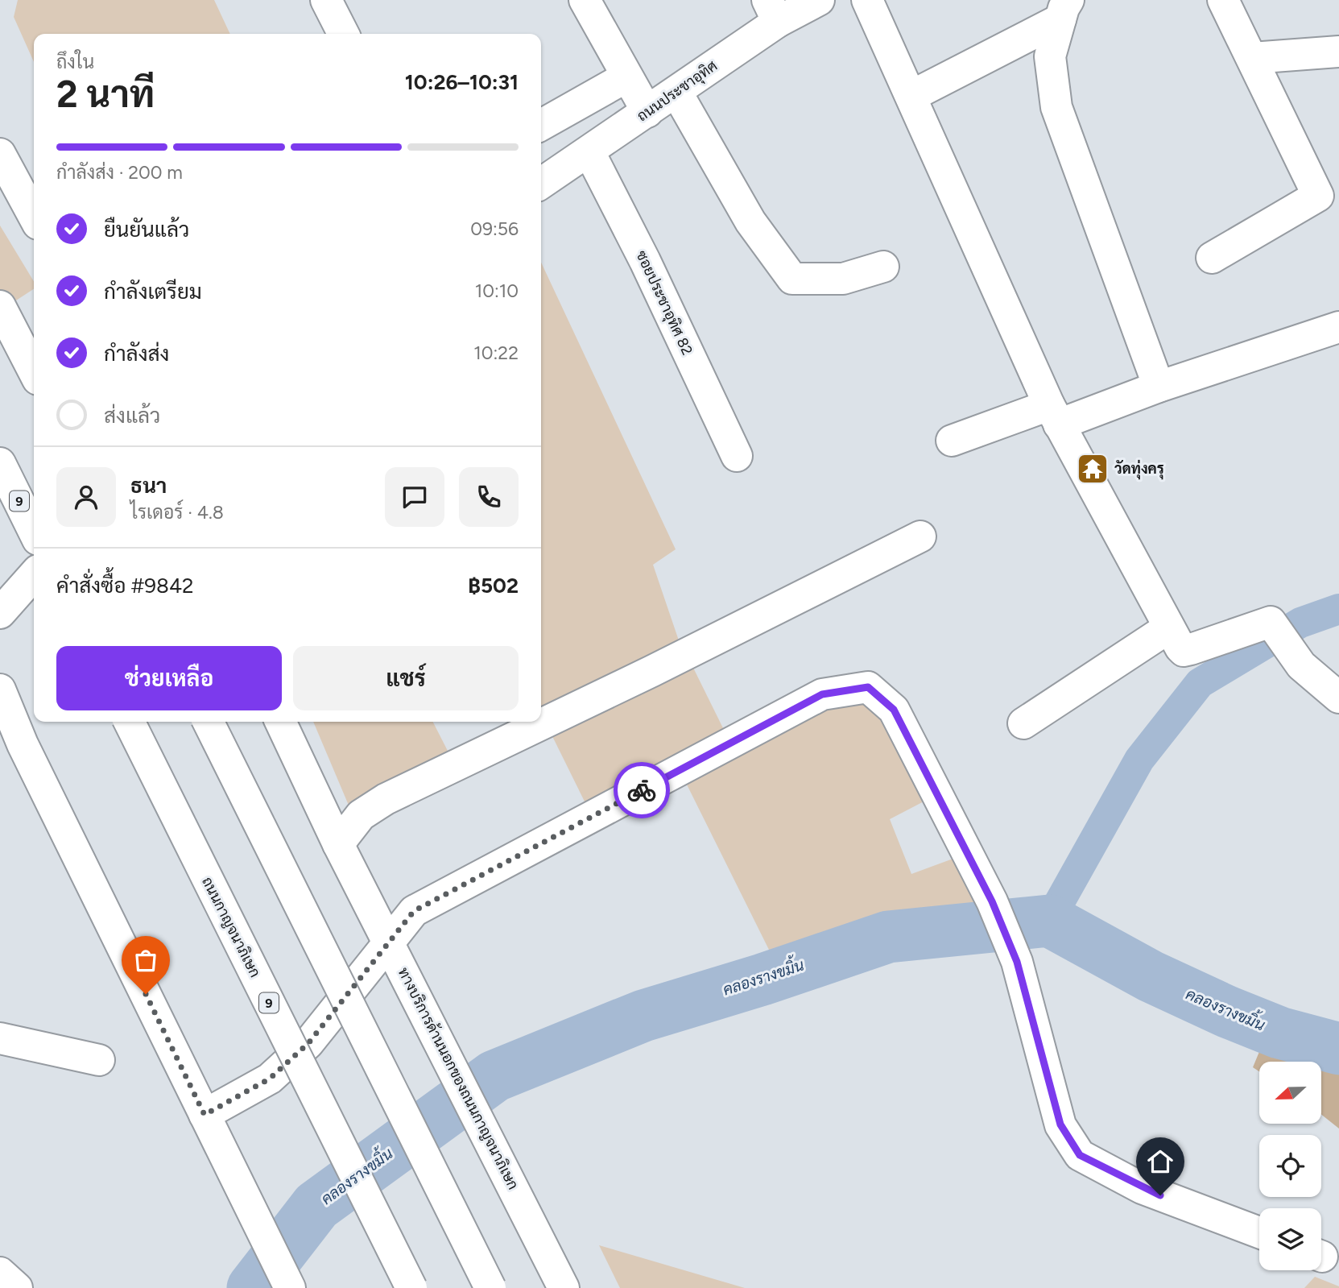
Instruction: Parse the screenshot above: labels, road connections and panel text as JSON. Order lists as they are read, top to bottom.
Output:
{
  "streets": {
    "main road": [
      "ถนนประชาอุทิศ",
      "ซอยประชาอุทิศ 82",
      "9",
      "ถนนกาญจนาภิเษก",
      "ทางบริการด้านนอกของถนนกาญจนาภิเษก"
    ]
  },
  "crossings": [
    ["ถนนประชาอุทิศ", "ซอยประชาอุทิศ 82"]
  ],
  "water": ["คลองรางขมิ้น"],
  "places": {
    "temple": ["วัดทุ่งครุ"]
  },
  "north": "left",
  "page": {
    "heading": ["2 นาที", "ถึงใน", "10:26–10:31"],
    "panel": [
      "ธนา",
      "ไรเดอร์ · 4.8",
      "คำสั่งซื้อ #9842",
      "฿502"
    ],
    "bar": "กำลังส่ง · 200 m",
    "list": [
      ["ยืนยันแล้ว", "09:56"],
      ["กำลังเตรียม", "10:10"],
      ["กำลังส่ง", "10:22"],
      "ส่งแล้ว"
    ],
    "buttons": ["ช่วยเหลือ", "แชร์"]
  }
}
